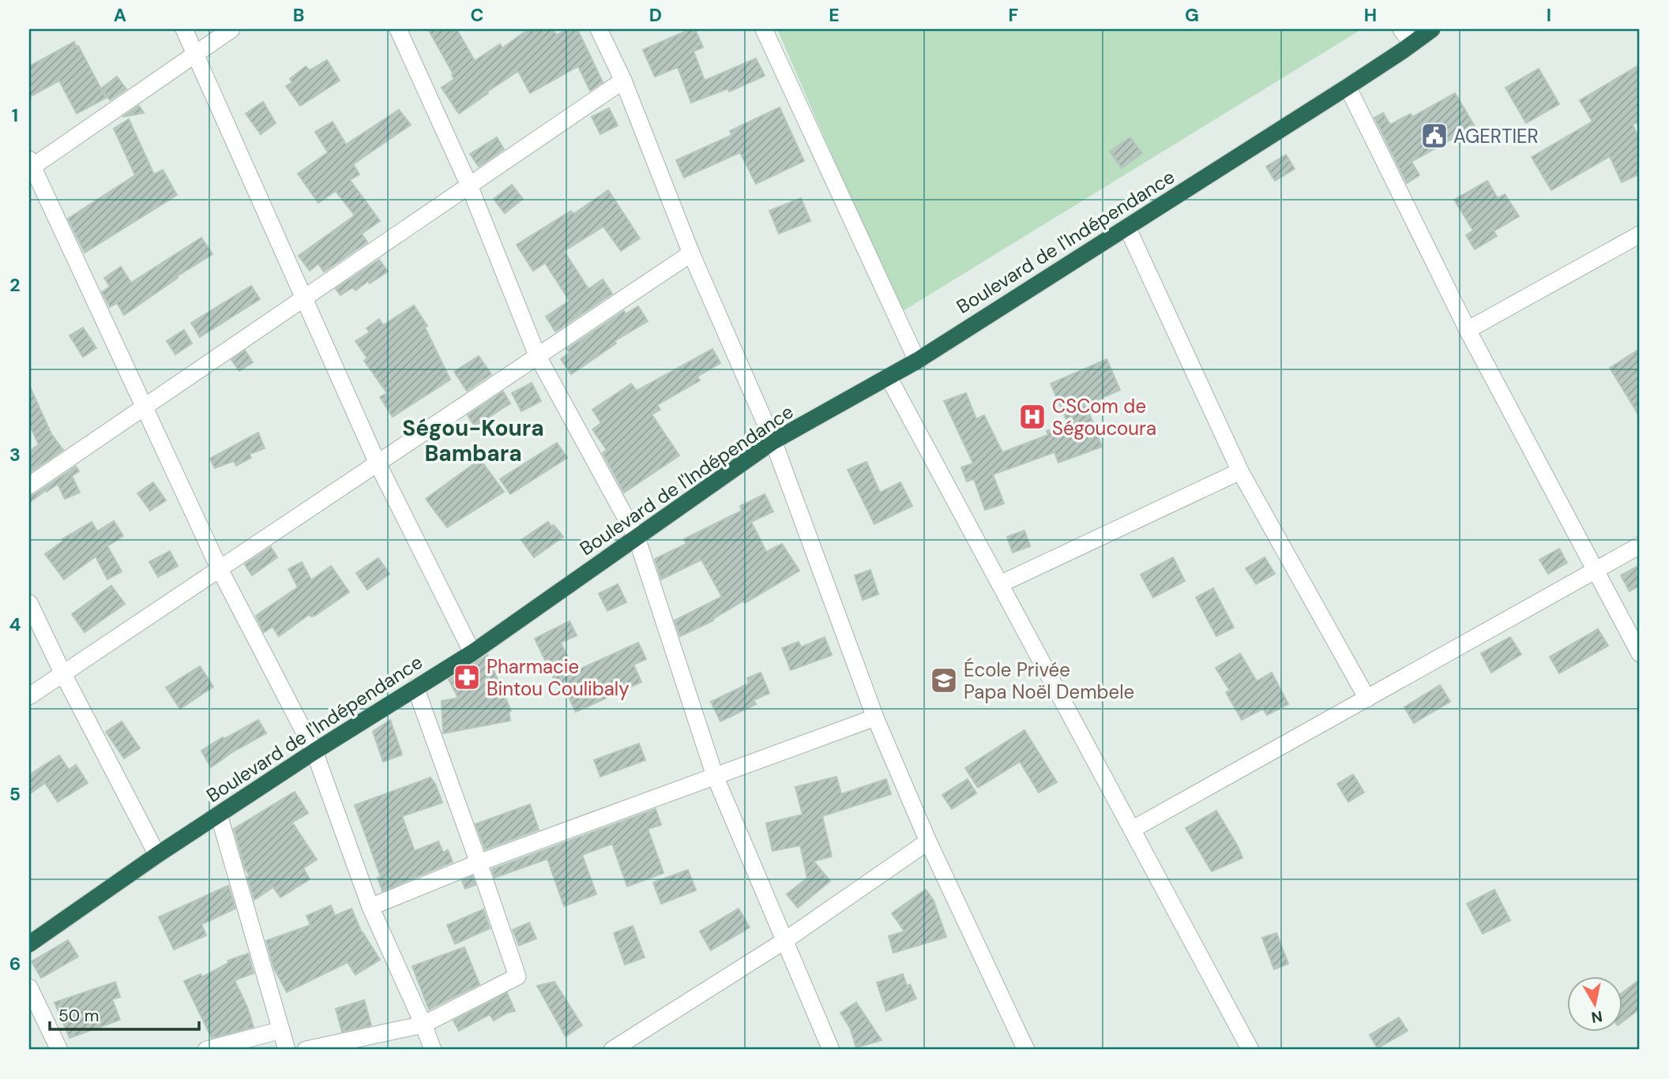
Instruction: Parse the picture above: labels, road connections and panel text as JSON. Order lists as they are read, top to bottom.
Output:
{
  "streets": {
    "highway": ["Boulevard de l'Indépendance"]
  },
  "districts": ["Ségou-Koura Bambara"],
  "places": {
    "public building": ["AGERTIER"],
    "hospital": ["CSCom de Ségoucoura"],
    "pharmacy": ["Pharmacie Bintou Coulibaly"],
    "school or university": ["École Privée Papa Noël Dembele"]
  },
  "scale_bar": "50 m",
  "north": "bottom",
  "grid": {
    "columns": [
      "A",
      "B",
      "C",
      "D",
      "E",
      "F",
      "G",
      "H",
      "I"
    ],
    "rows": [
      "1",
      "2",
      "3",
      "4",
      "5",
      "6"
    ]
  }
}
